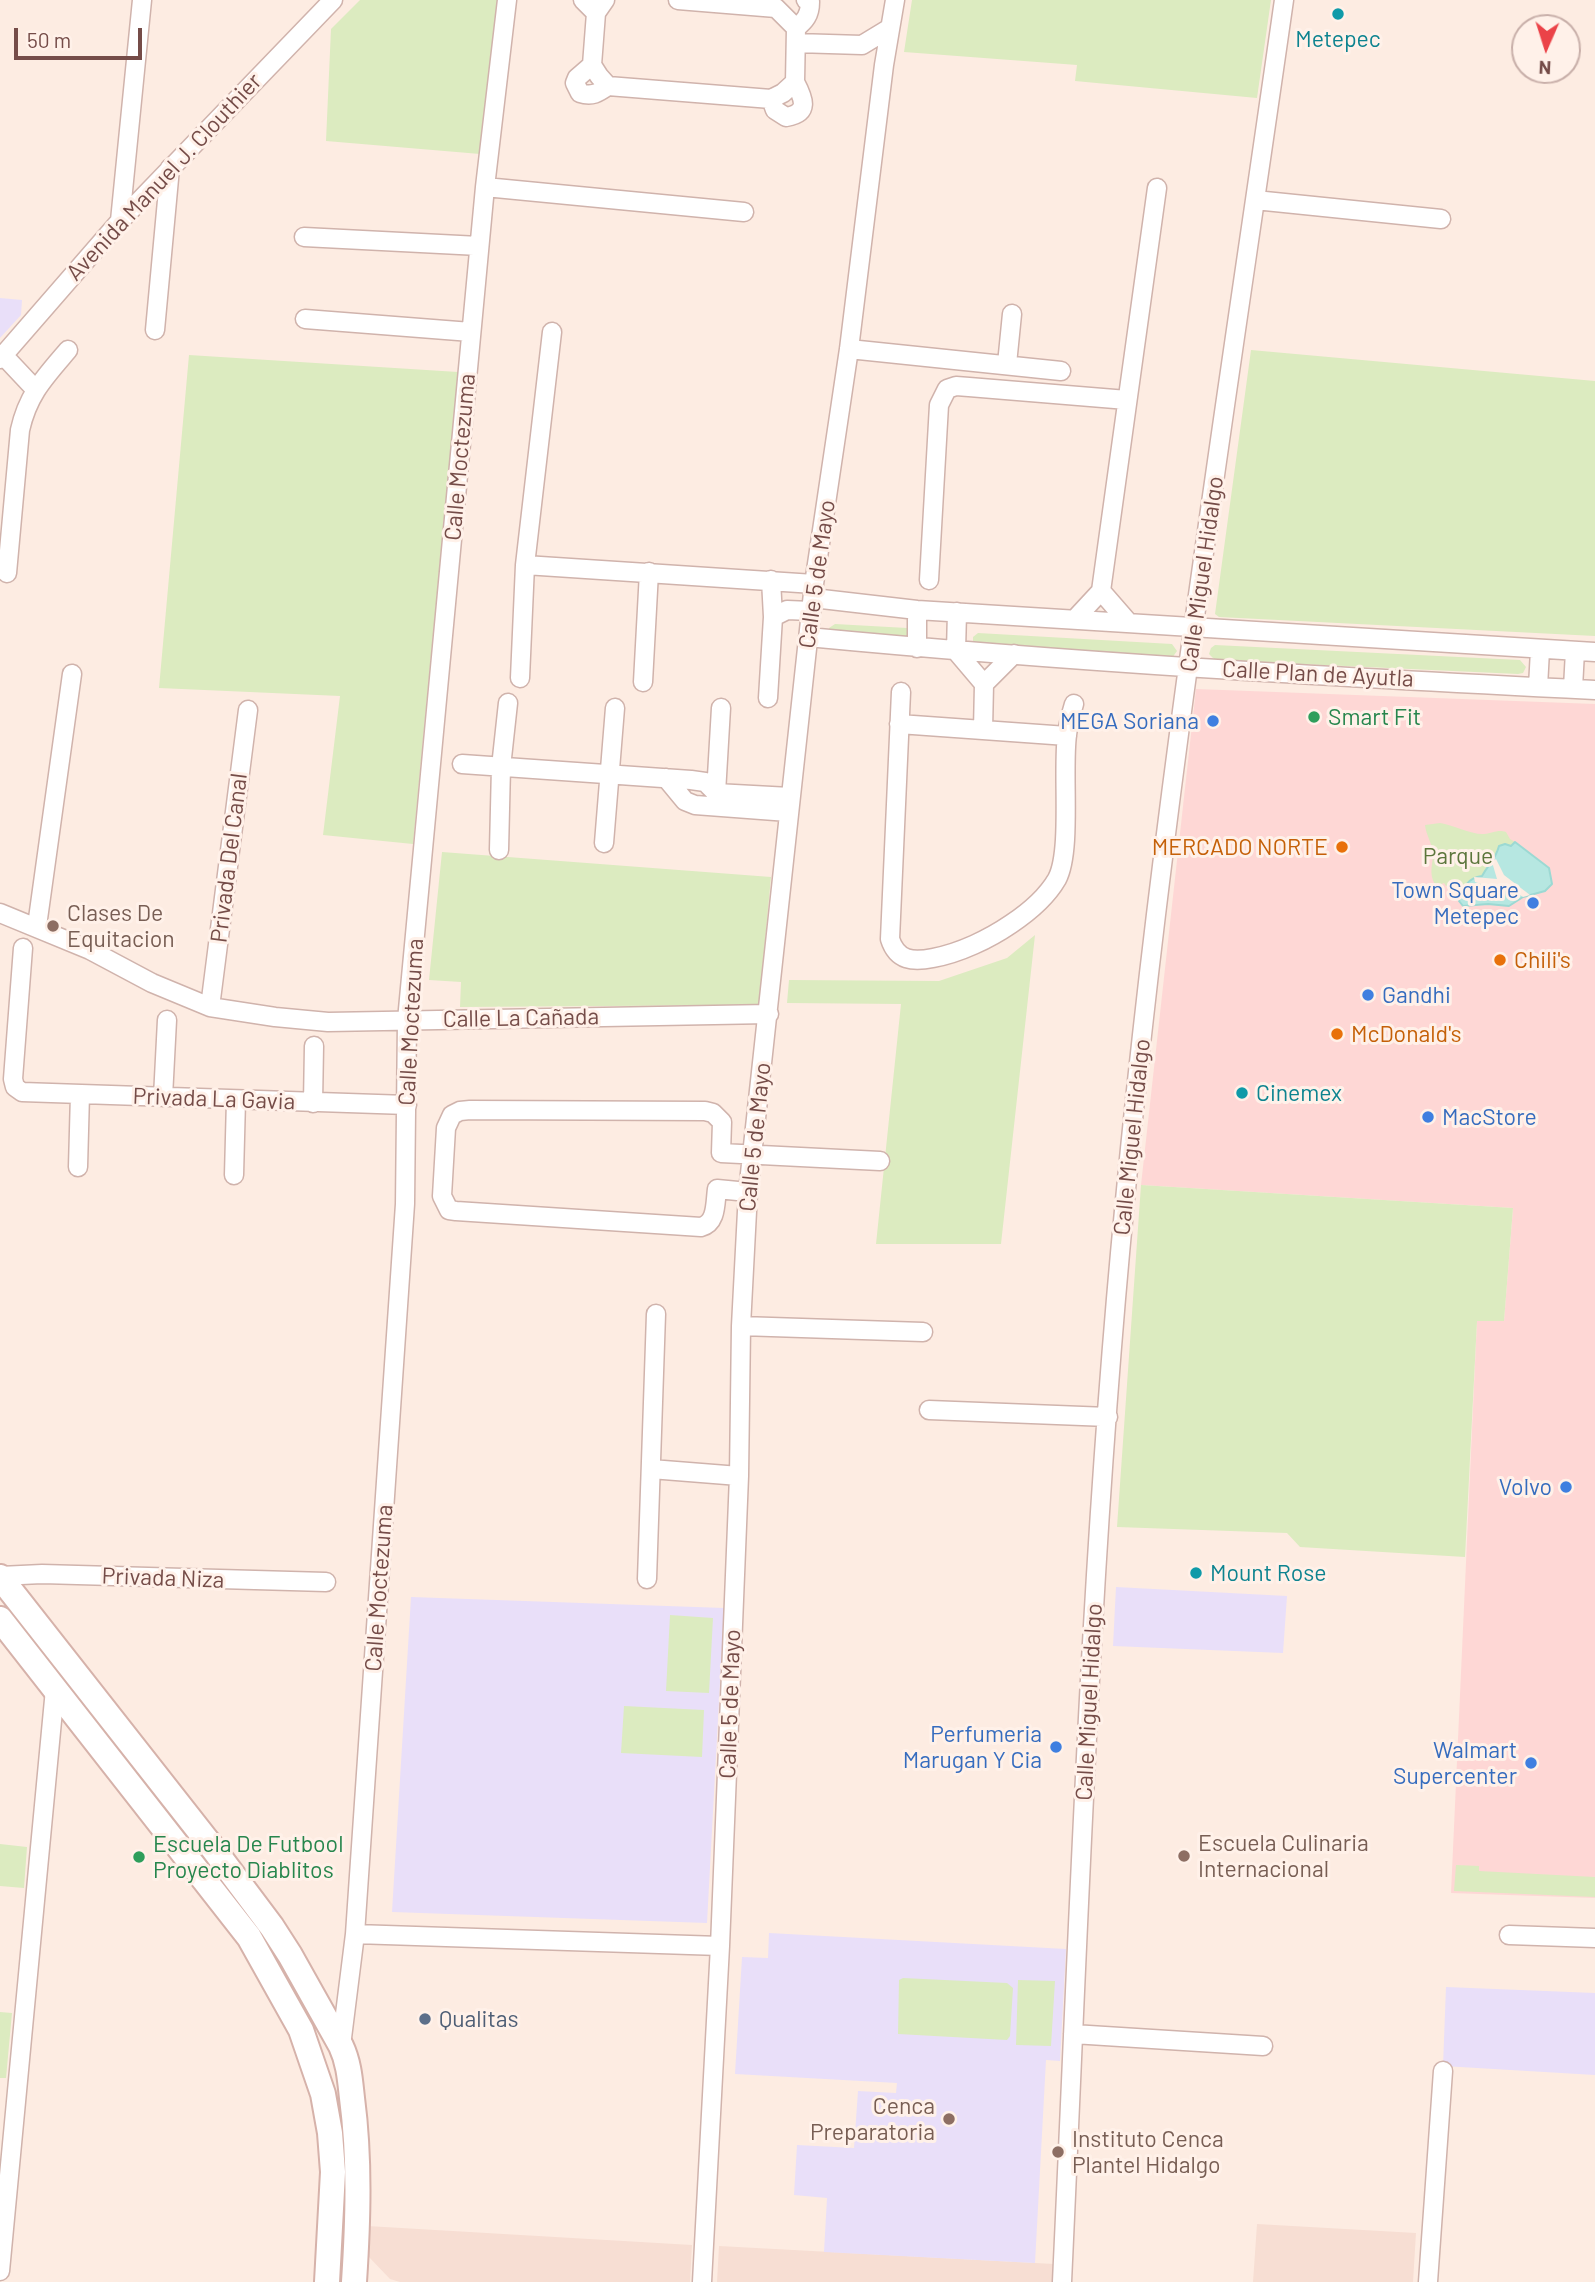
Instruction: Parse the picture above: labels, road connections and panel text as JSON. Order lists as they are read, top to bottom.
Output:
{
  "streets": {
    "street": [
      "Avenida Manuel J. Clouthier",
      "Calle Moctezuma",
      "Calle 5 de Mayo",
      "Calle Miguel Hidalgo",
      "Calle Plan de Ayutla",
      "Privada Del Canal",
      "Calle La Cañada",
      "Privada La Gavia",
      "Privada Niza"
    ]
  },
  "crossings": [
    ["Calle Moctezuma", "Calle La Cañada"],
    ["Calle Moctezuma", "Privada La Gavia"],
    ["Calle 5 de Mayo", "Calle Plan de Ayutla"],
    ["Calle 5 de Mayo", "Calle La Cañada"],
    ["Calle Miguel Hidalgo", "Calle Plan de Ayutla"],
    ["Privada Del Canal", "Calle La Cañada"]
  ],
  "parks": ["Parque"],
  "places": [
    "Metepec",
    "Smart Fit",
    "MEGA Soriana",
    "MERCADO NORTE",
    "Town Square Metepec",
    "Clases De Equitacion",
    "Chili's",
    "Gandhi",
    "McDonald's",
    "Cinemex",
    "MacStore",
    "Volvo",
    "Mount Rose",
    "Perfumeria Marugan Y Cia",
    "Walmart Supercenter",
    "Escuela Culinaria Internacional",
    "Escuela De Futbool Proyecto Diablitos",
    "Qualitas",
    "Cenca Preparatoria",
    "Instituto Cenca Plantel Hidalgo"
  ],
  "scale_bar": "50 m",
  "north": "bottom"
}
